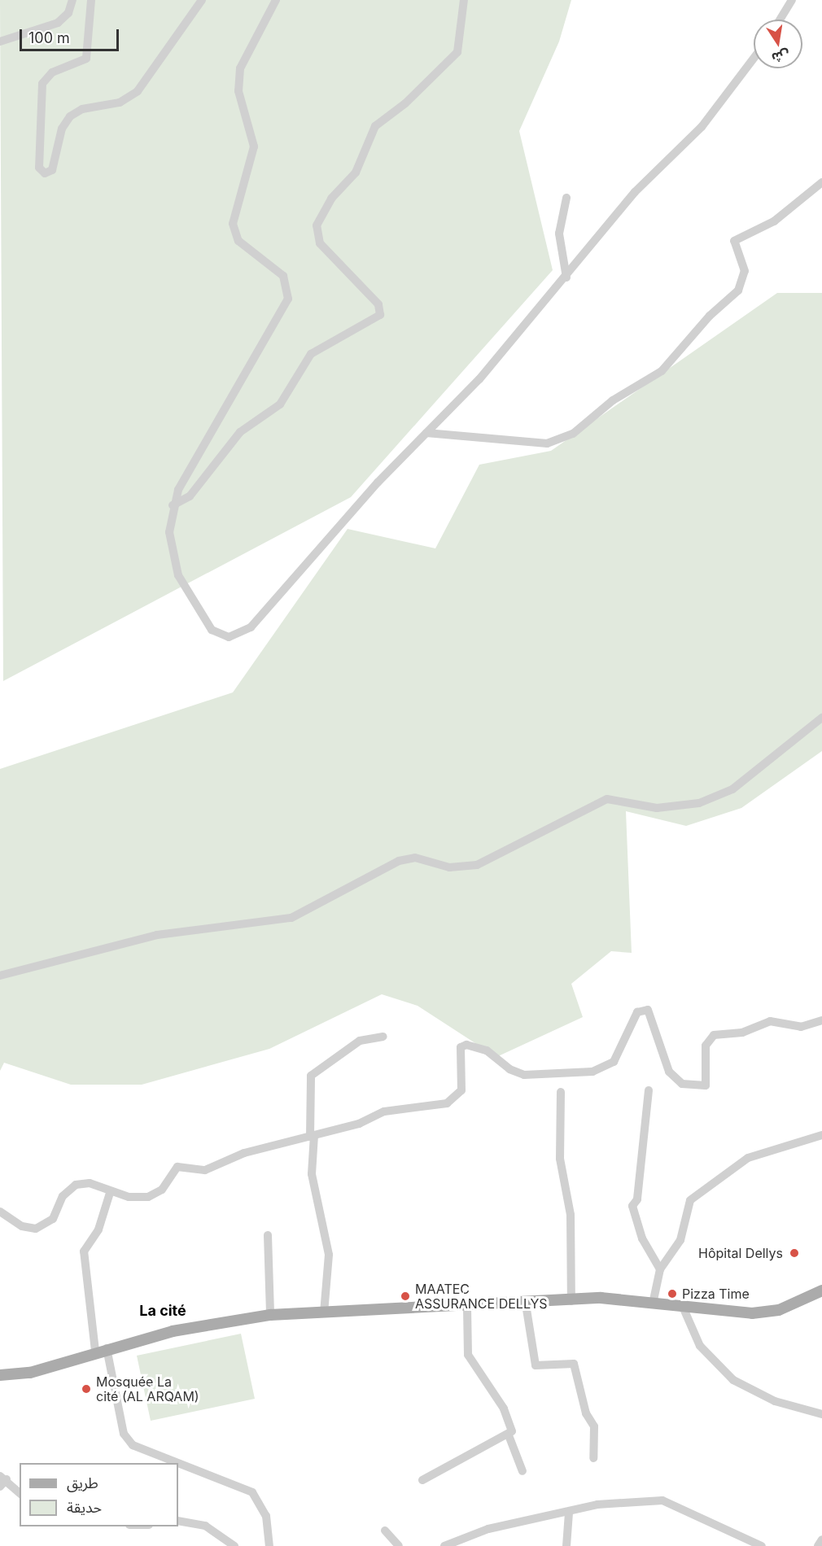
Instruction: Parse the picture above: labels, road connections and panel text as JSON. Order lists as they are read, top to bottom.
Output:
{
  "districts": ["La cité"],
  "places": [
    "Hôpital Dellys",
    "Pizza Time",
    "MAATEC ASSURANCE DELLYS",
    "Mosquée La cité (AL ARQAM)"
  ],
  "legend": ["طريق", "حديقة"],
  "scale_bar": "100 m",
  "north": "bottom"
}
